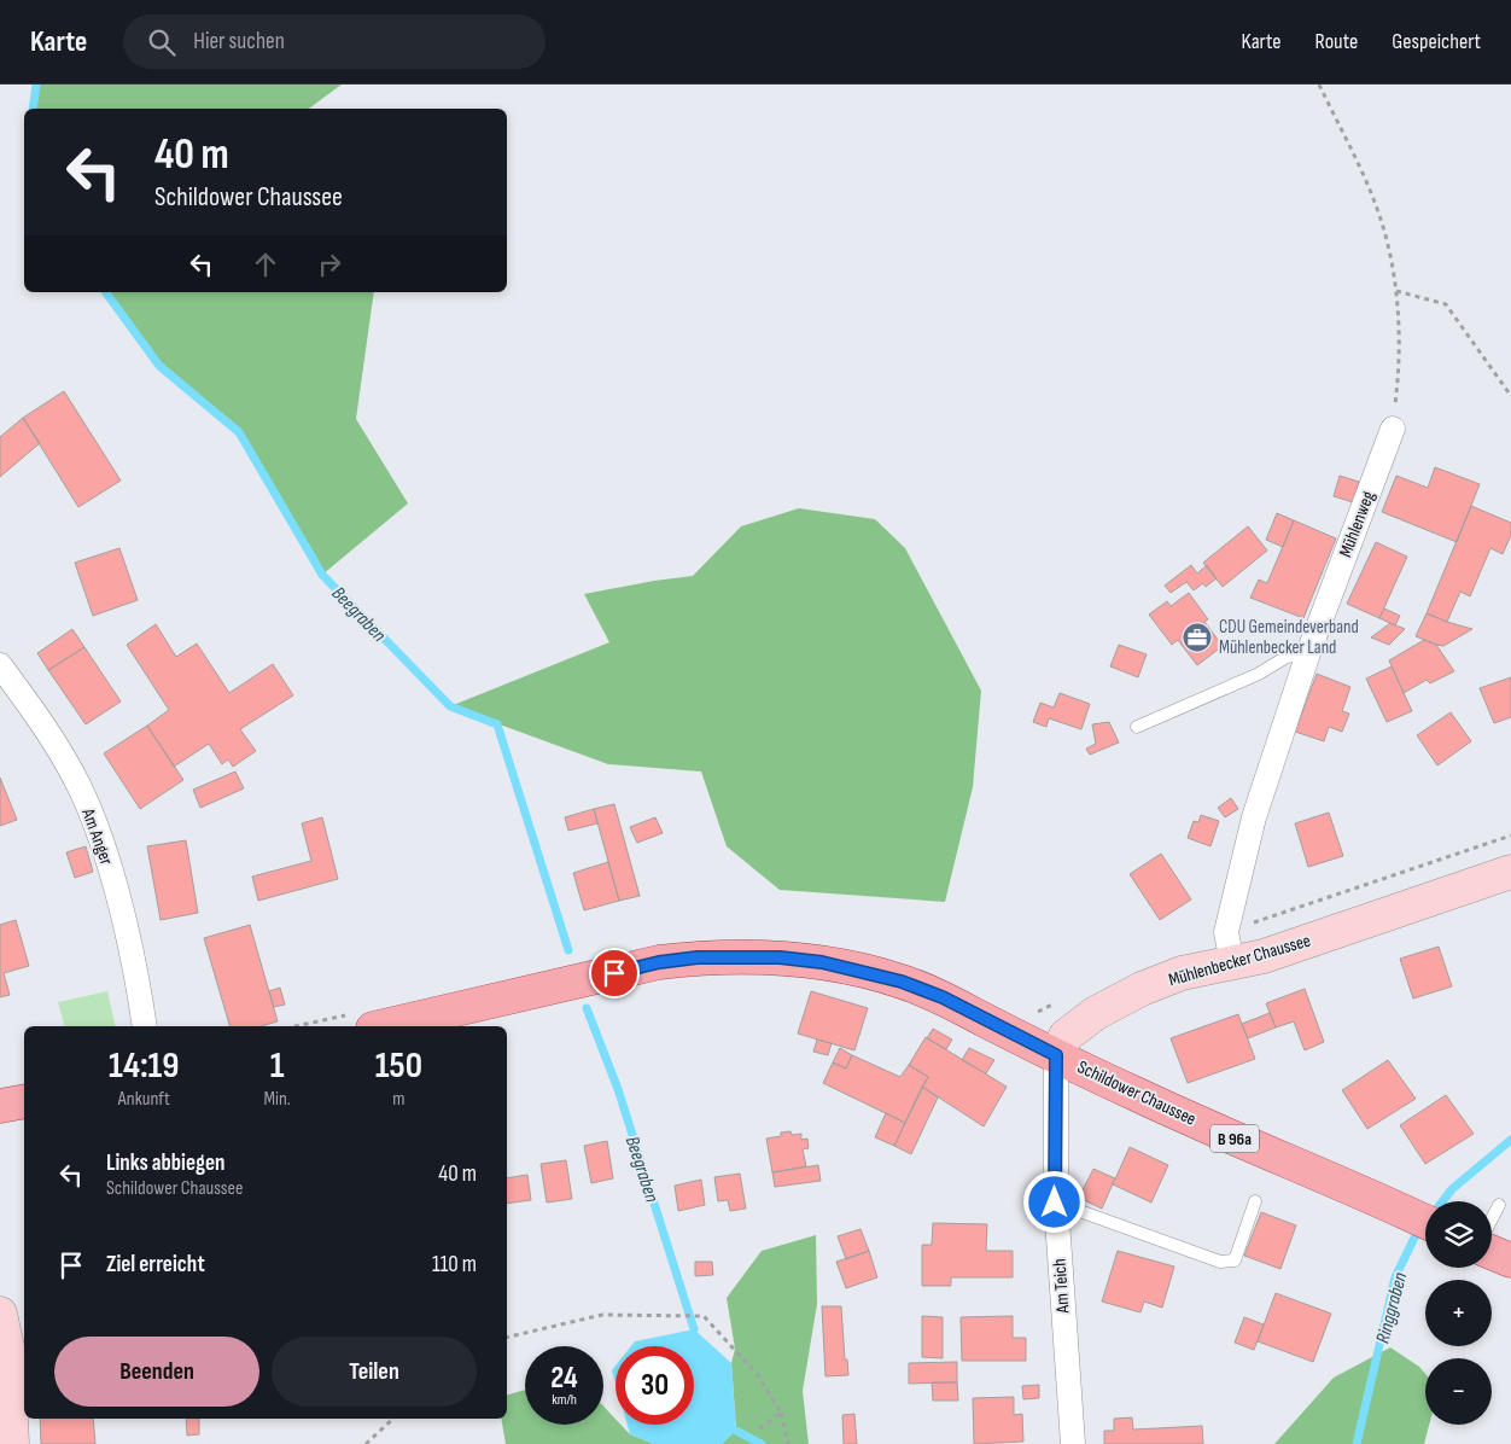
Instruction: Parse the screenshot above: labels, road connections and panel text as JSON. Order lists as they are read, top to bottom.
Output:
{
  "streets": {
    "main road": ["Mühlenbecker Chaussee", "Schildower Chaussee", "B 96a"],
    "street": ["Mühlenweg", "Am Anger", "Am Teich"]
  },
  "crossings": [
    ["Mühlenweg", "Mühlenbecker Chaussee"],
    ["Mühlenbecker Chaussee", "Schildower Chaussee"],
    ["Mühlenbecker Chaussee", "Am Teich"],
    ["Schildower Chaussee", "Am Teich"]
  ],
  "water": ["Beegraben", "Ringgraben"],
  "places": {
    "office": ["CDU Gemeindeverband Mühlenbecker Land"]
  },
  "page": {
    "header": "Karte",
    "search": "Hier suchen",
    "nav": ["Karte", "Route", "Gespeichert"],
    "turn": ["40 m", "Schildower Chaussee"],
    "eta": [
      "14:19",
      "Ankunft",
      "1",
      "Min.",
      "150",
      "m"
    ],
    "list": [
      {
        "name": "Links abbiegen",
        "note": "Schildower Chaussee",
        "value": "40 m"
      },
      {
        "name": "Ziel erreicht",
        "value": "110 m"
      }
    ],
    "map_buttons": ["+", "−"],
    "buttons": ["Beenden", "Teilen"],
    "speed": "24 km/h",
    "limit": "30"
  }
}
